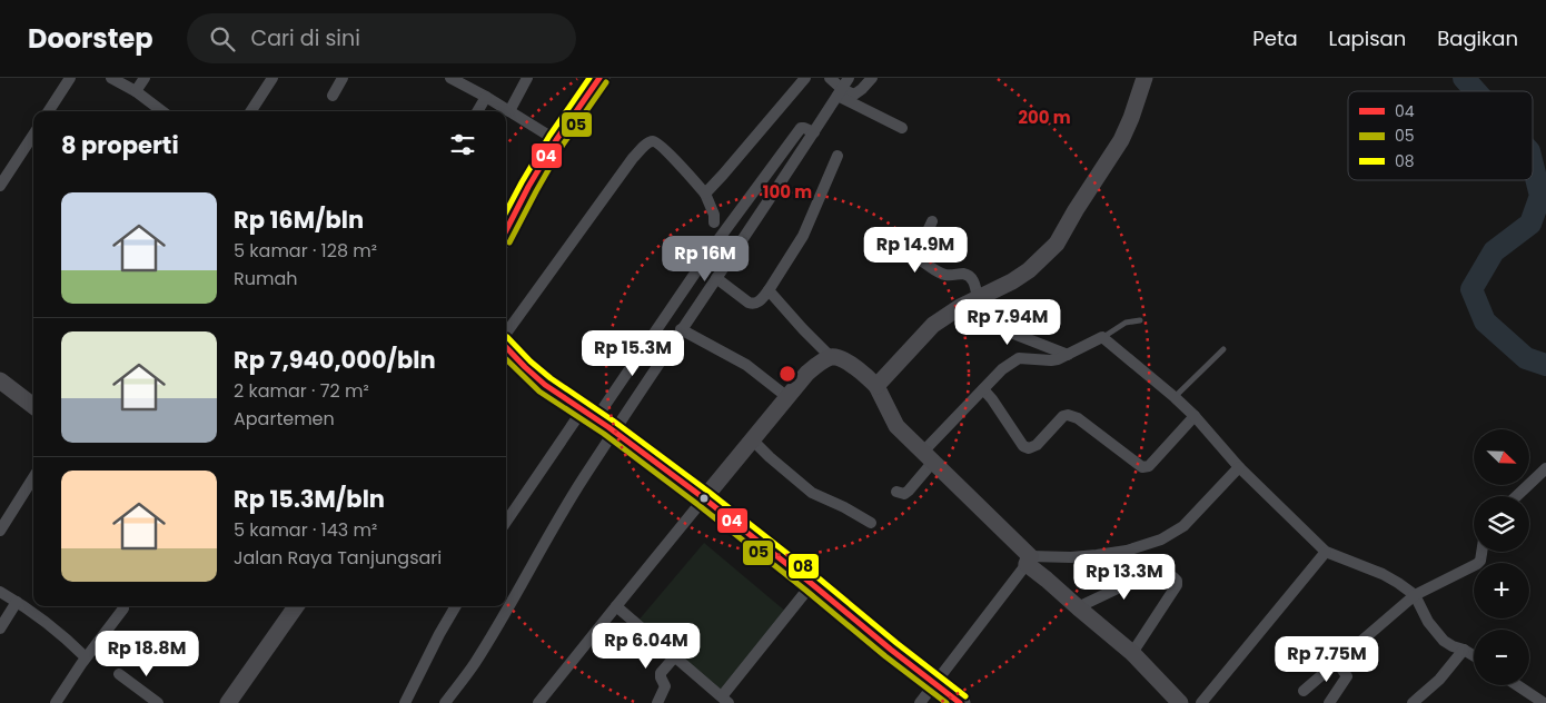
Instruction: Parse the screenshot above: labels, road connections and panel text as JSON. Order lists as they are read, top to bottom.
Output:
{
  "lines": ["transit line 04", "transit line 08", "transit line 05"],
  "legend": ["04", "05", "08"],
  "north": "bottom right",
  "page": {
    "header": "Doorstep",
    "search": "Cari di sini",
    "nav": ["Peta", "Lapisan", "Bagikan"],
    "heading": "8 properti",
    "list": [
      {
        "name": "Rp 16M/bln",
        "note": "5 kamar · 128 m² · Rumah"
      },
      {
        "name": "Rp 7,940,000/bln",
        "note": "2 kamar · 72 m² · Apartemen"
      },
      {
        "name": "Rp 15.3M/bln",
        "note": "5 kamar · 143 m² · Jalan Raya Tanjungsari"
      }
    ],
    "price": [
      "Rp 14.9M",
      "Rp 16M",
      "Rp 7.94M",
      "Rp 15.3M",
      "Rp 13.3M",
      "Rp 6.04M",
      "Rp 18.8M",
      "Rp 7.75M"
    ],
    "map_buttons": ["+", "−"]
  },
  "rings": ["200 m", "100 m"]
}
